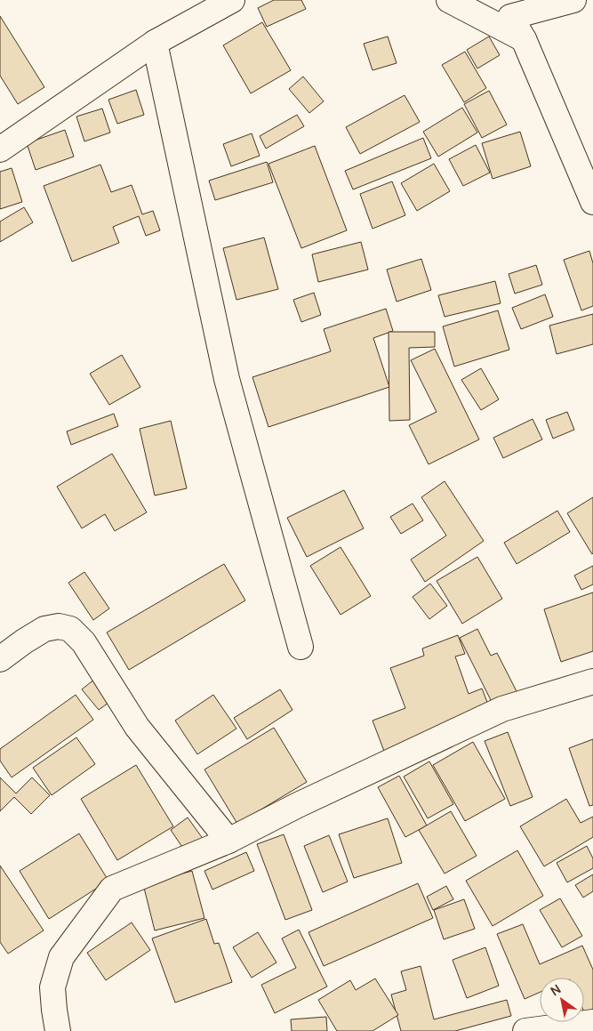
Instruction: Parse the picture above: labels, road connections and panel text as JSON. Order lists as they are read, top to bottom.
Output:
{
  "north": "top left"
}
